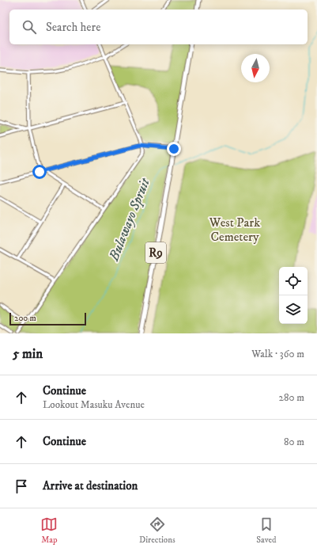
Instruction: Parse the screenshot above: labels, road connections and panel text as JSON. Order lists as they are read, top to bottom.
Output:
{
  "streets": {
    "highway": ["R9"]
  },
  "water": ["Bulawayo Spruit"],
  "parks": ["West Park Cemetery"],
  "scale_bar": "200 m",
  "north": "bottom",
  "page": {
    "search": "Search here",
    "scale": "200 m",
    "heading": ["5 min", "Walk · 360 m"],
    "list": [
      ["Continue", "Lookout Masuku Avenue", "280 m"],
      ["Continue", "80 m"],
      "Arrive at destination"
    ],
    "nav": ["Map", "Directions", "Saved"]
  }
}
